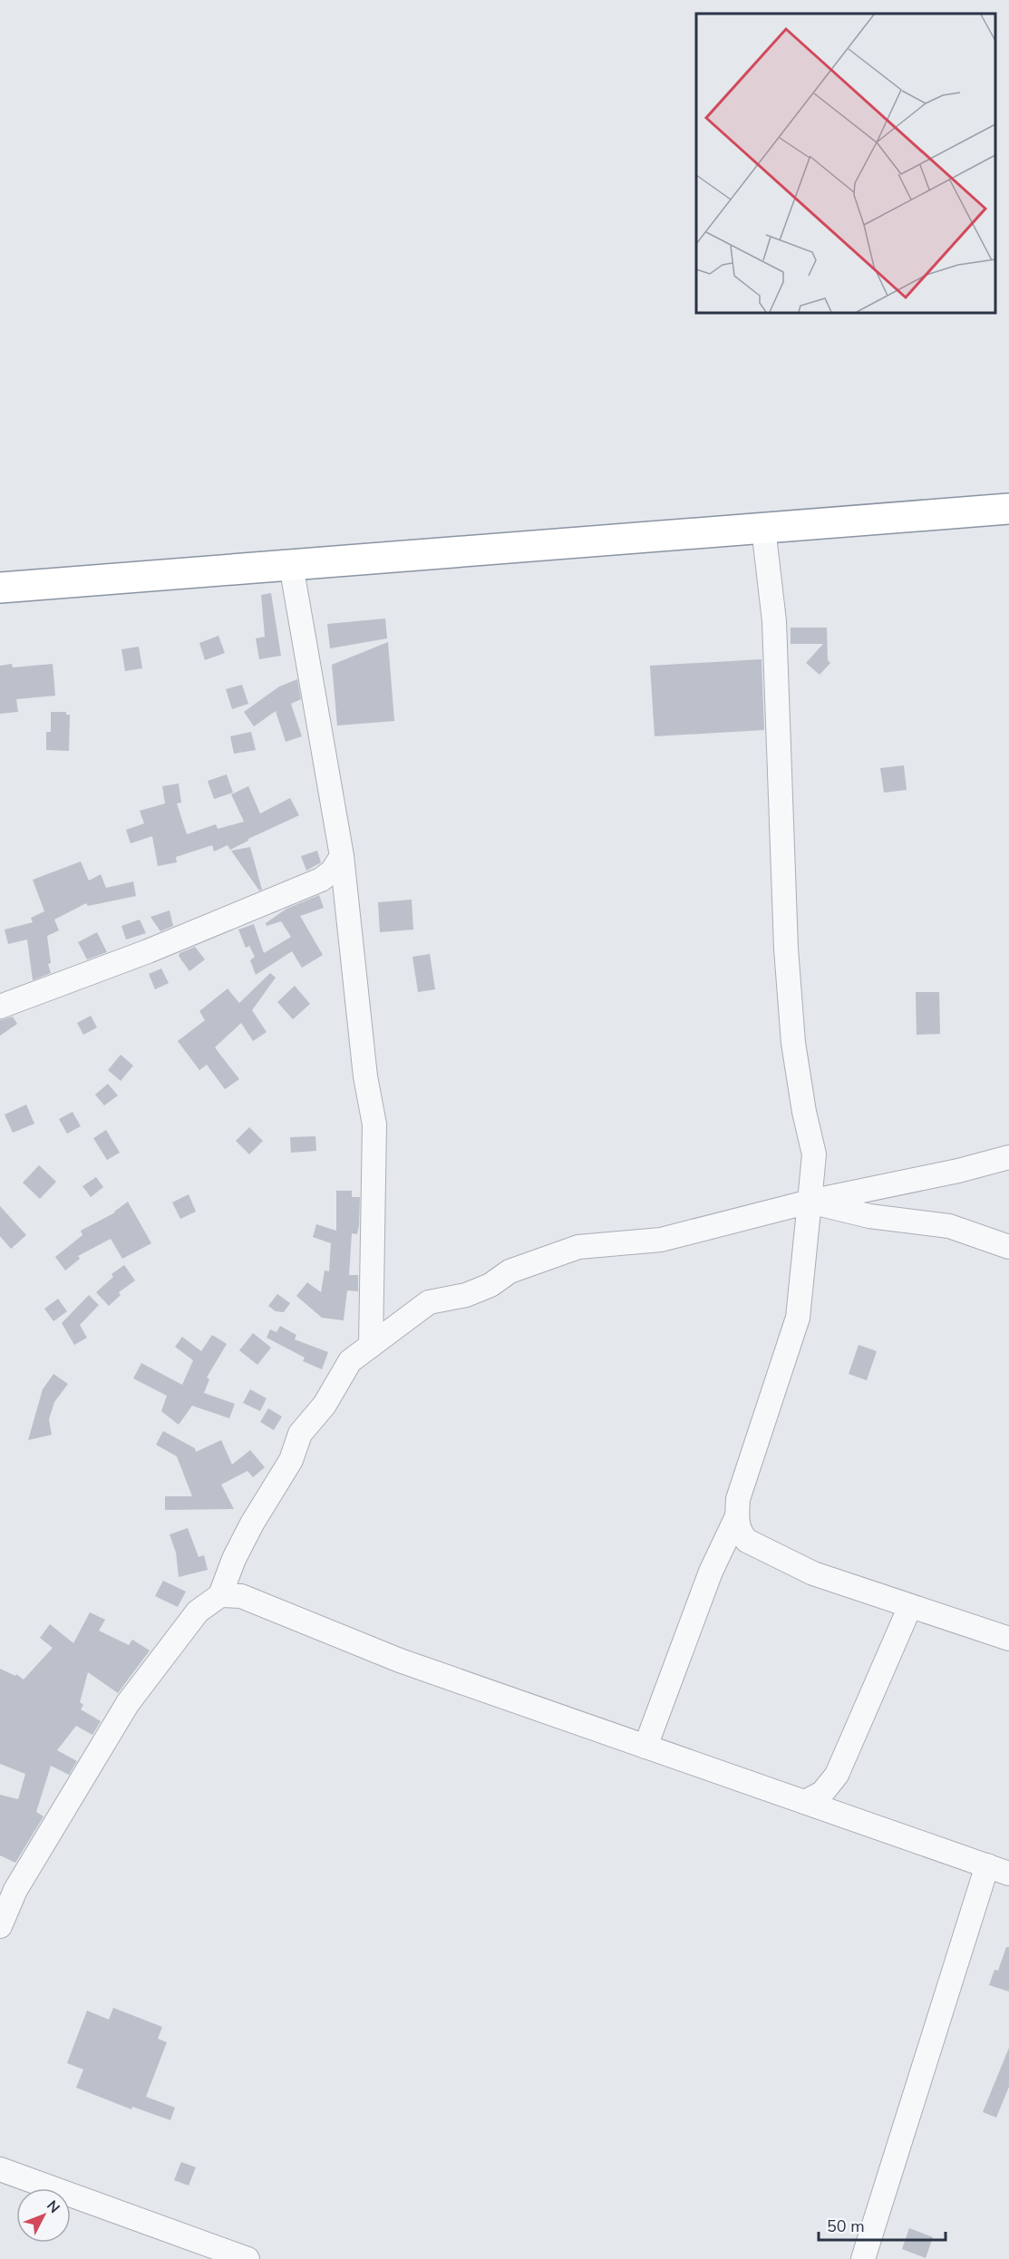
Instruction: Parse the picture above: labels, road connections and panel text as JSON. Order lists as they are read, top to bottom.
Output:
{
  "scale_bar": "50 m",
  "north": "top right"
}
